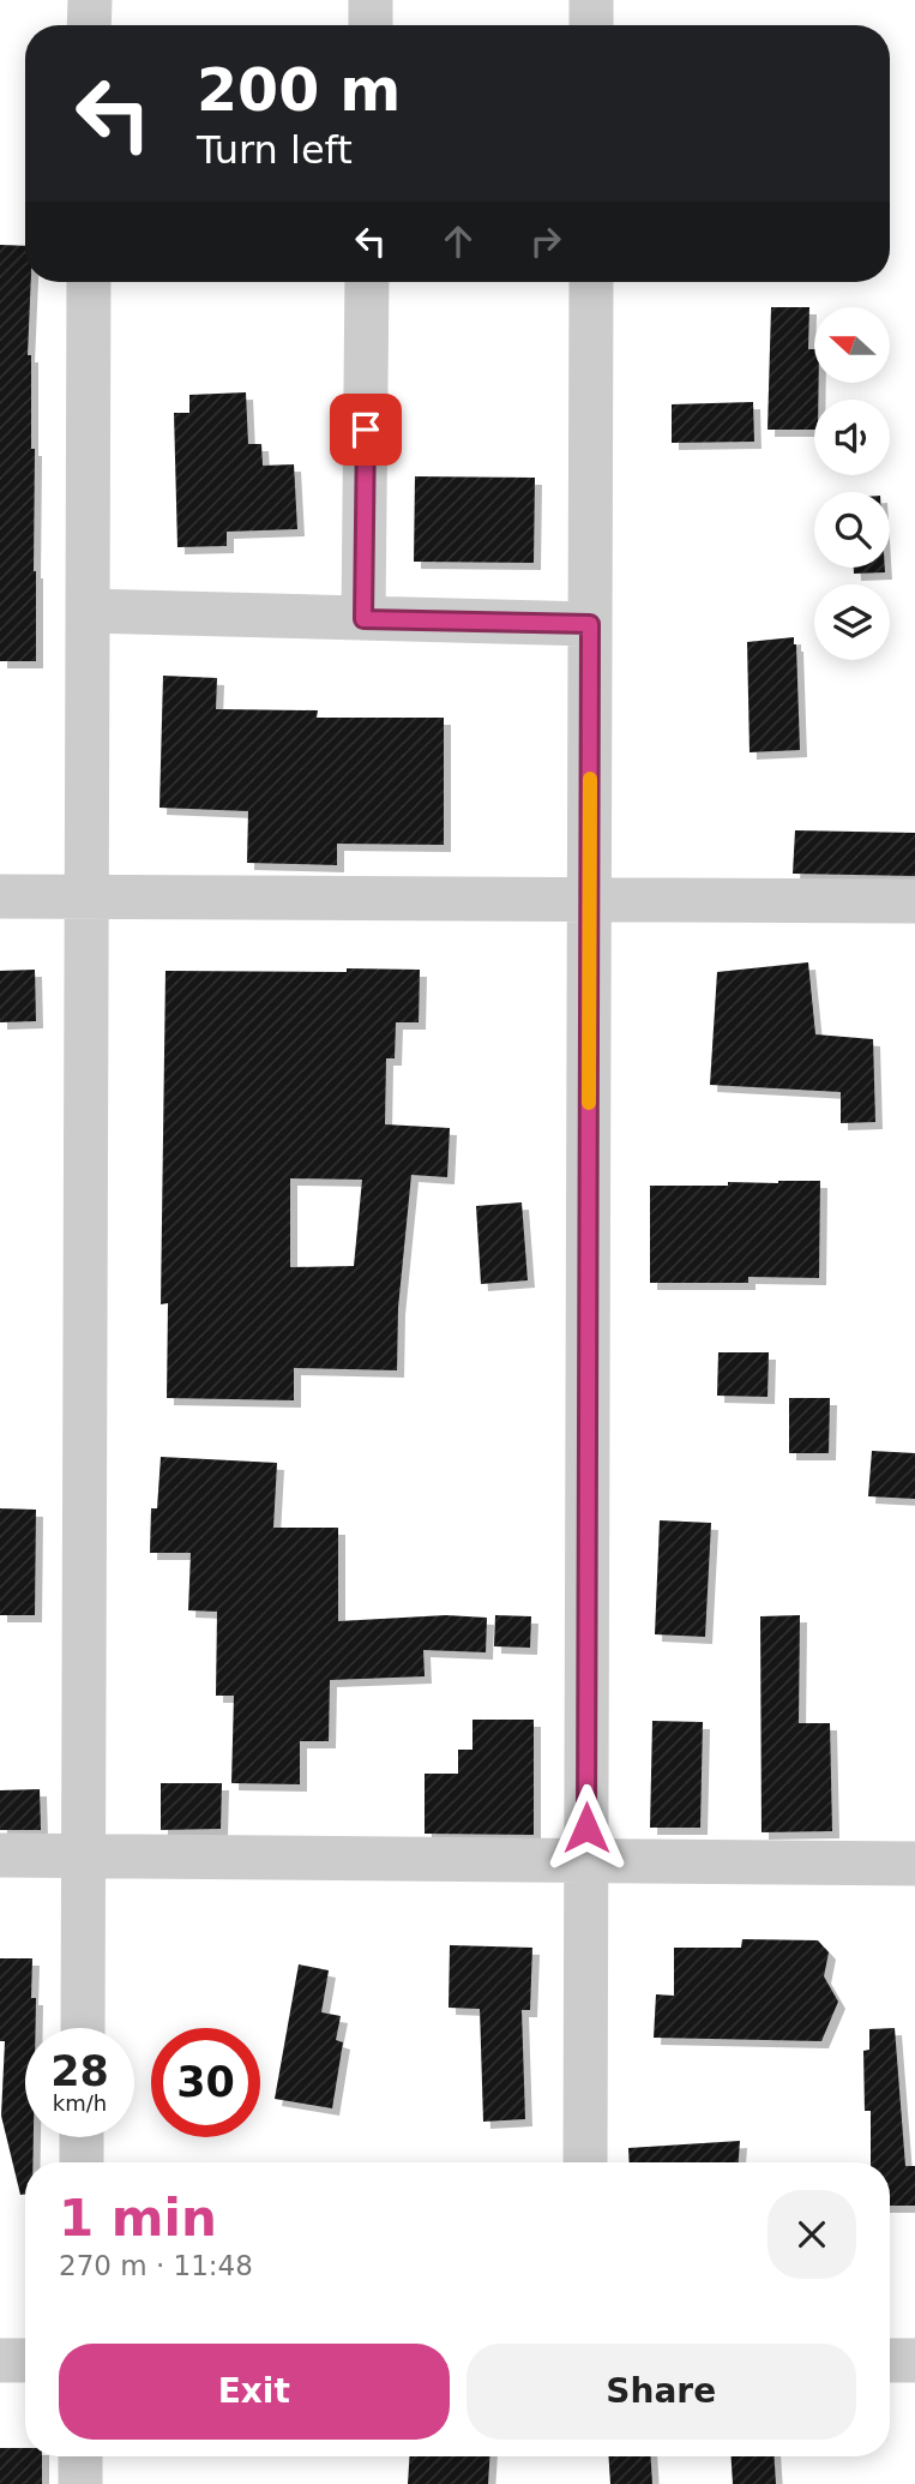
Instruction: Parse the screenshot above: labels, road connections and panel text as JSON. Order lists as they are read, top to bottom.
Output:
{
  "north": "left",
  "page": {
    "turn": ["200 m", "Turn left"],
    "speed": "28 km/h",
    "limit": "30",
    "heading": ["1 min", "270 m · 11:48"],
    "buttons": ["Exit", "Share"]
  }
}
